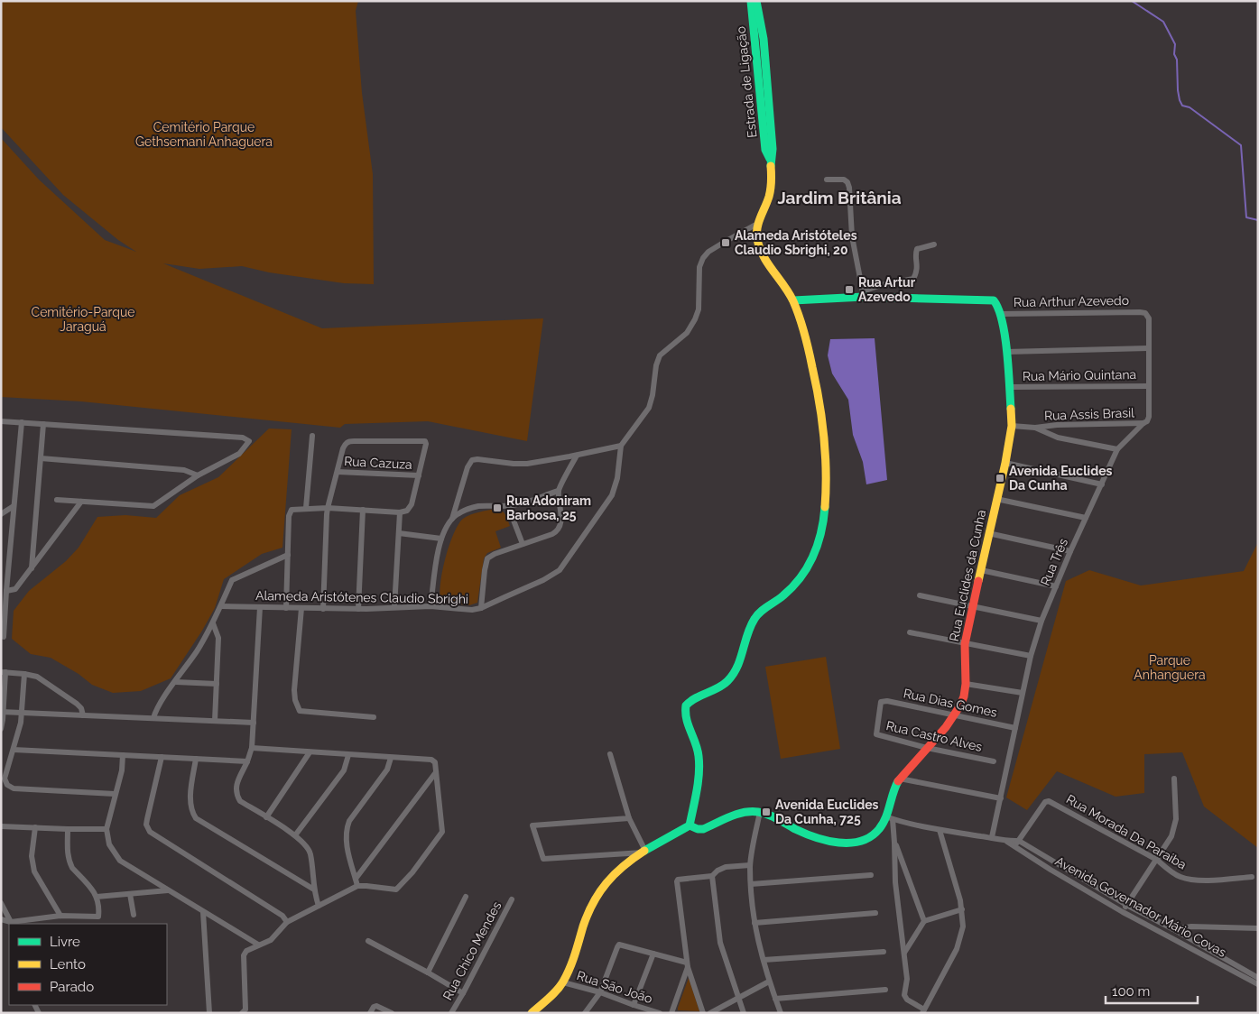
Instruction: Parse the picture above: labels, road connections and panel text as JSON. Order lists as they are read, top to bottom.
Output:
{
  "streets": {
    "main road": ["Estrada de Ligação", "Rua Euclides da Cunha"],
    "street": [
      "Rua Arthur Azevedo",
      "Rua Mário Quintana",
      "Rua Assis Brasil",
      "Rua Cazuza",
      "Rua Três",
      "Alameda Aristótenes Claudio Sbrighi",
      "Rua Dias Gomes",
      "Rua Castro Alves",
      "Rua Morada Da Paraiba",
      "Avenida Governador Mário Covas",
      "Rua Chico Mendes",
      "Rua São João"
    ]
  },
  "crossings": [
    ["Estrada de Ligação", "Rua Euclides da Cunha"],
    ["Rua Arthur Azevedo", "Rua Euclides da Cunha"],
    ["Rua Mário Quintana", "Rua Euclides da Cunha"],
    ["Rua Assis Brasil", "Rua Três"],
    ["Rua Três", "Rua Dias Gomes"],
    ["Rua Euclides da Cunha", "Rua Dias Gomes"],
    ["Rua Euclides da Cunha", "Rua Castro Alves"],
    ["Rua Dias Gomes", "Rua Castro Alves"],
    ["Rua Morada Da Paraiba", "Avenida Governador Mário Covas"]
  ],
  "districts": ["Jardim Britânia"],
  "parks": ["Cemitério Parque Gethsemani Anhaguera", "Cemitério-Parque Jaraguá", "Parque Anhanguera"],
  "places": {
    "transit": [
      "Alameda Aristóteles Claudio Sbrighi, 20",
      "Rua Artur Azevedo",
      "Avenida Euclides Da Cunha",
      "Rua Adoniram Barbosa, 25",
      "Avenida Euclides Da Cunha, 725"
    ]
  },
  "legend": ["Livre", "Lento", "Parado"],
  "scale_bar": "100 m"
}
